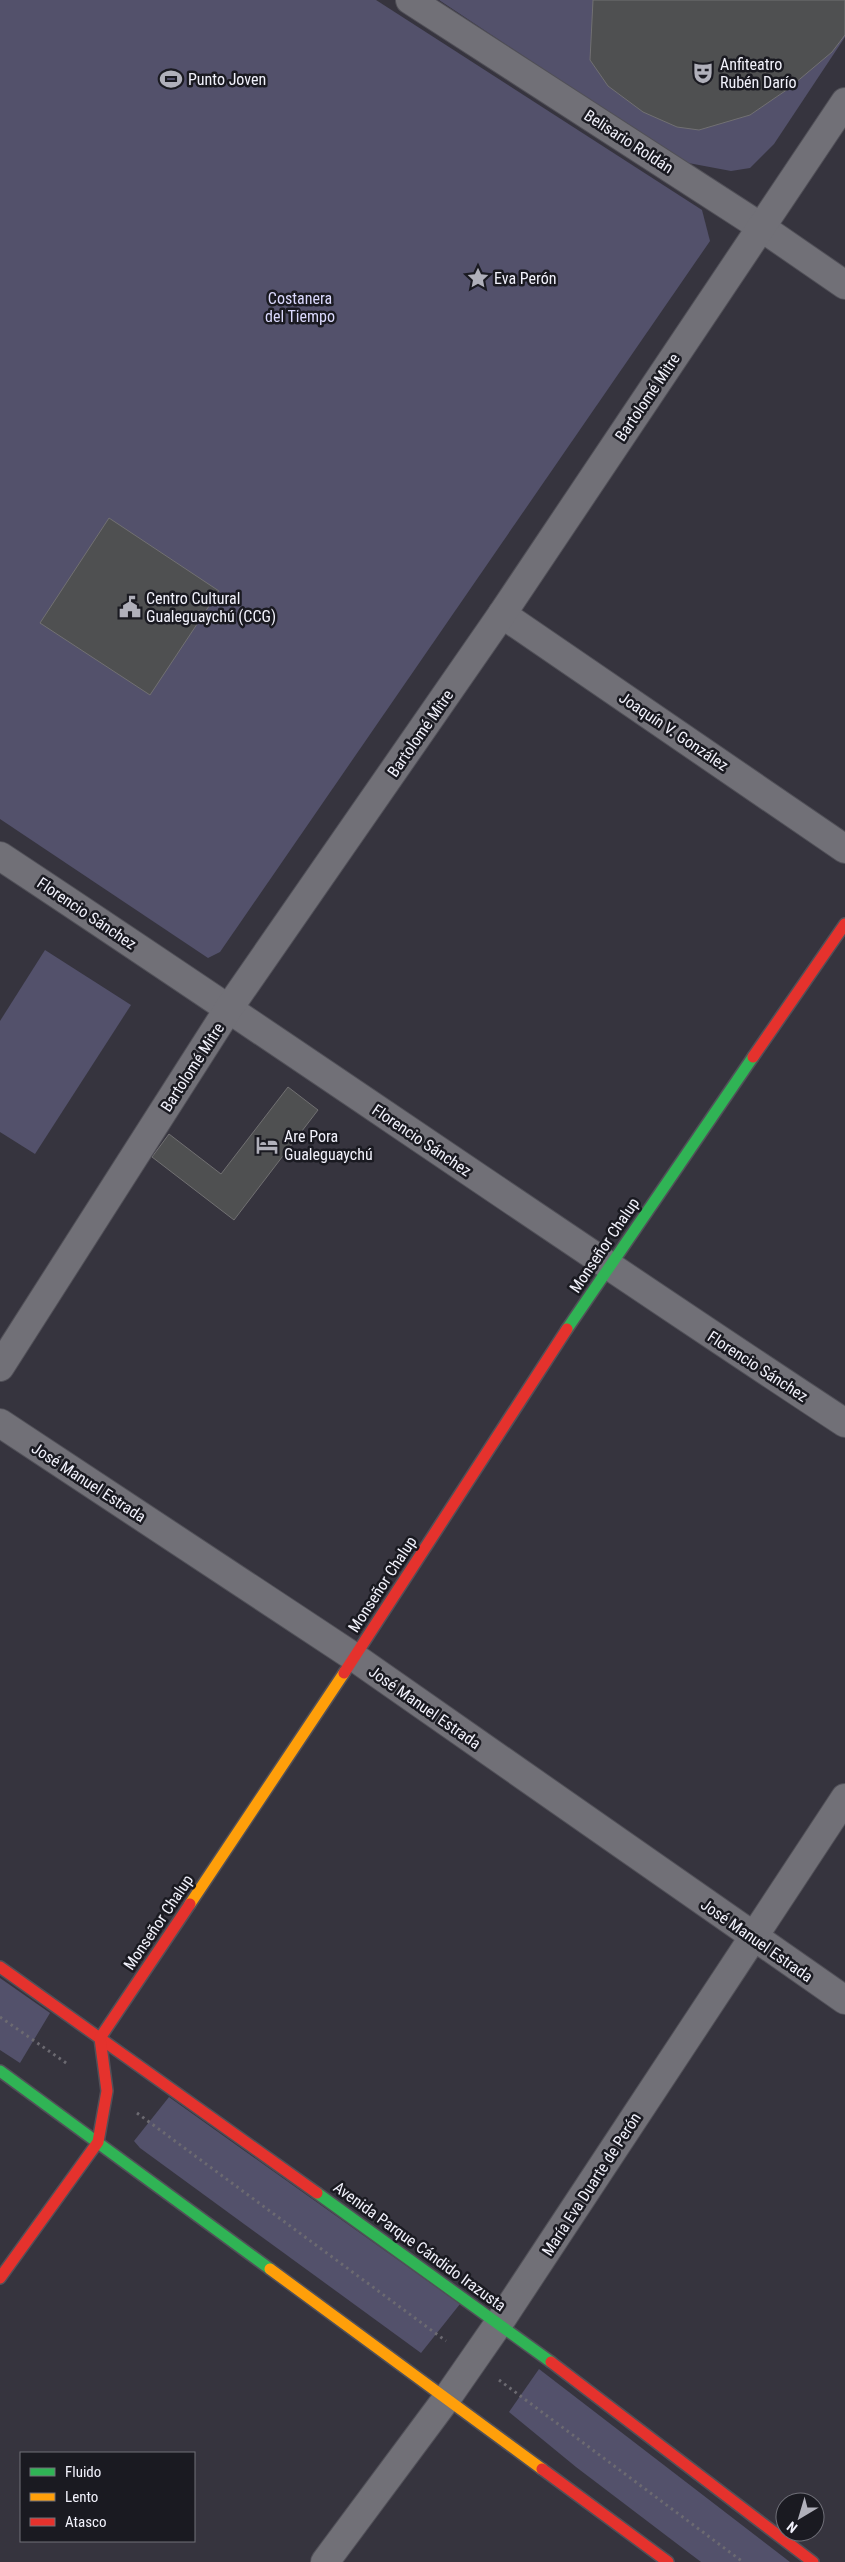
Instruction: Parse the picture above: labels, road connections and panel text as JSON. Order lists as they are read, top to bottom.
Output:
{
  "streets": {
    "main road": ["Monseñor Chalup", "Avenida Parque Cándido Irazusta"],
    "street": [
      "Belisario Roldán",
      "Bartolomé Mitre",
      "Joaquín V. González",
      "Florencio Sánchez",
      "José Manuel Estrada",
      "María Eva Duarte de Perón"
    ]
  },
  "crossings": [
    ["Belisario Roldán", "Bartolomé Mitre"],
    ["Bartolomé Mitre", "Joaquín V. González"],
    ["Bartolomé Mitre", "Florencio Sánchez"],
    ["Florencio Sánchez", "Monseñor Chalup"],
    ["Monseñor Chalup", "José Manuel Estrada"],
    ["Monseñor Chalup", "Avenida Parque Cándido Irazusta"],
    ["José Manuel Estrada", "María Eva Duarte de Perón"],
    ["María Eva Duarte de Perón", "Avenida Parque Cándido Irazusta"]
  ],
  "parks": ["Costanera del Tiempo"],
  "places": {
    "theatre": ["Anfiteatro Rubén Darío"],
    "sports": ["Punto Joven"],
    "place": ["Eva Perón"],
    "public building": ["Centro Cultural Gualeguaychú (CCG)"],
    "hotel": ["Are Pora Gualeguaychú"]
  },
  "legend": ["Fluido", "Lento", "Atasco"],
  "north": "bottom left"
}
